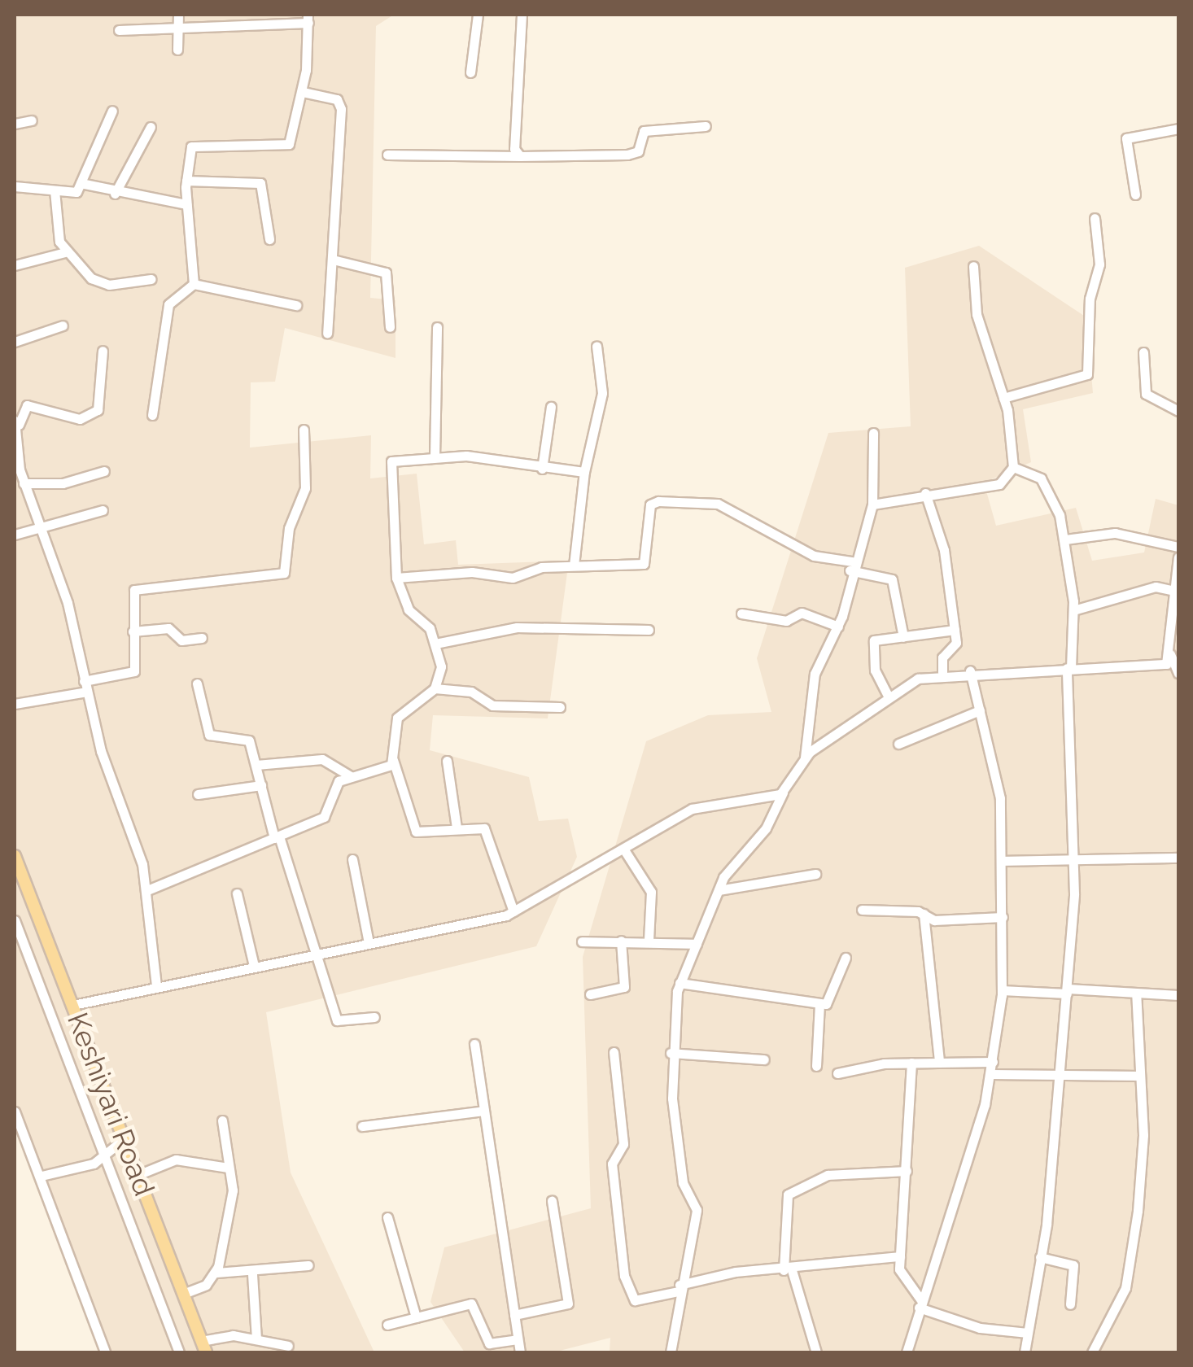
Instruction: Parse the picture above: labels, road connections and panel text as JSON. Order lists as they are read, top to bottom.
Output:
{
  "streets": {
    "main road": ["Keshiyari Road"]
  }
}
